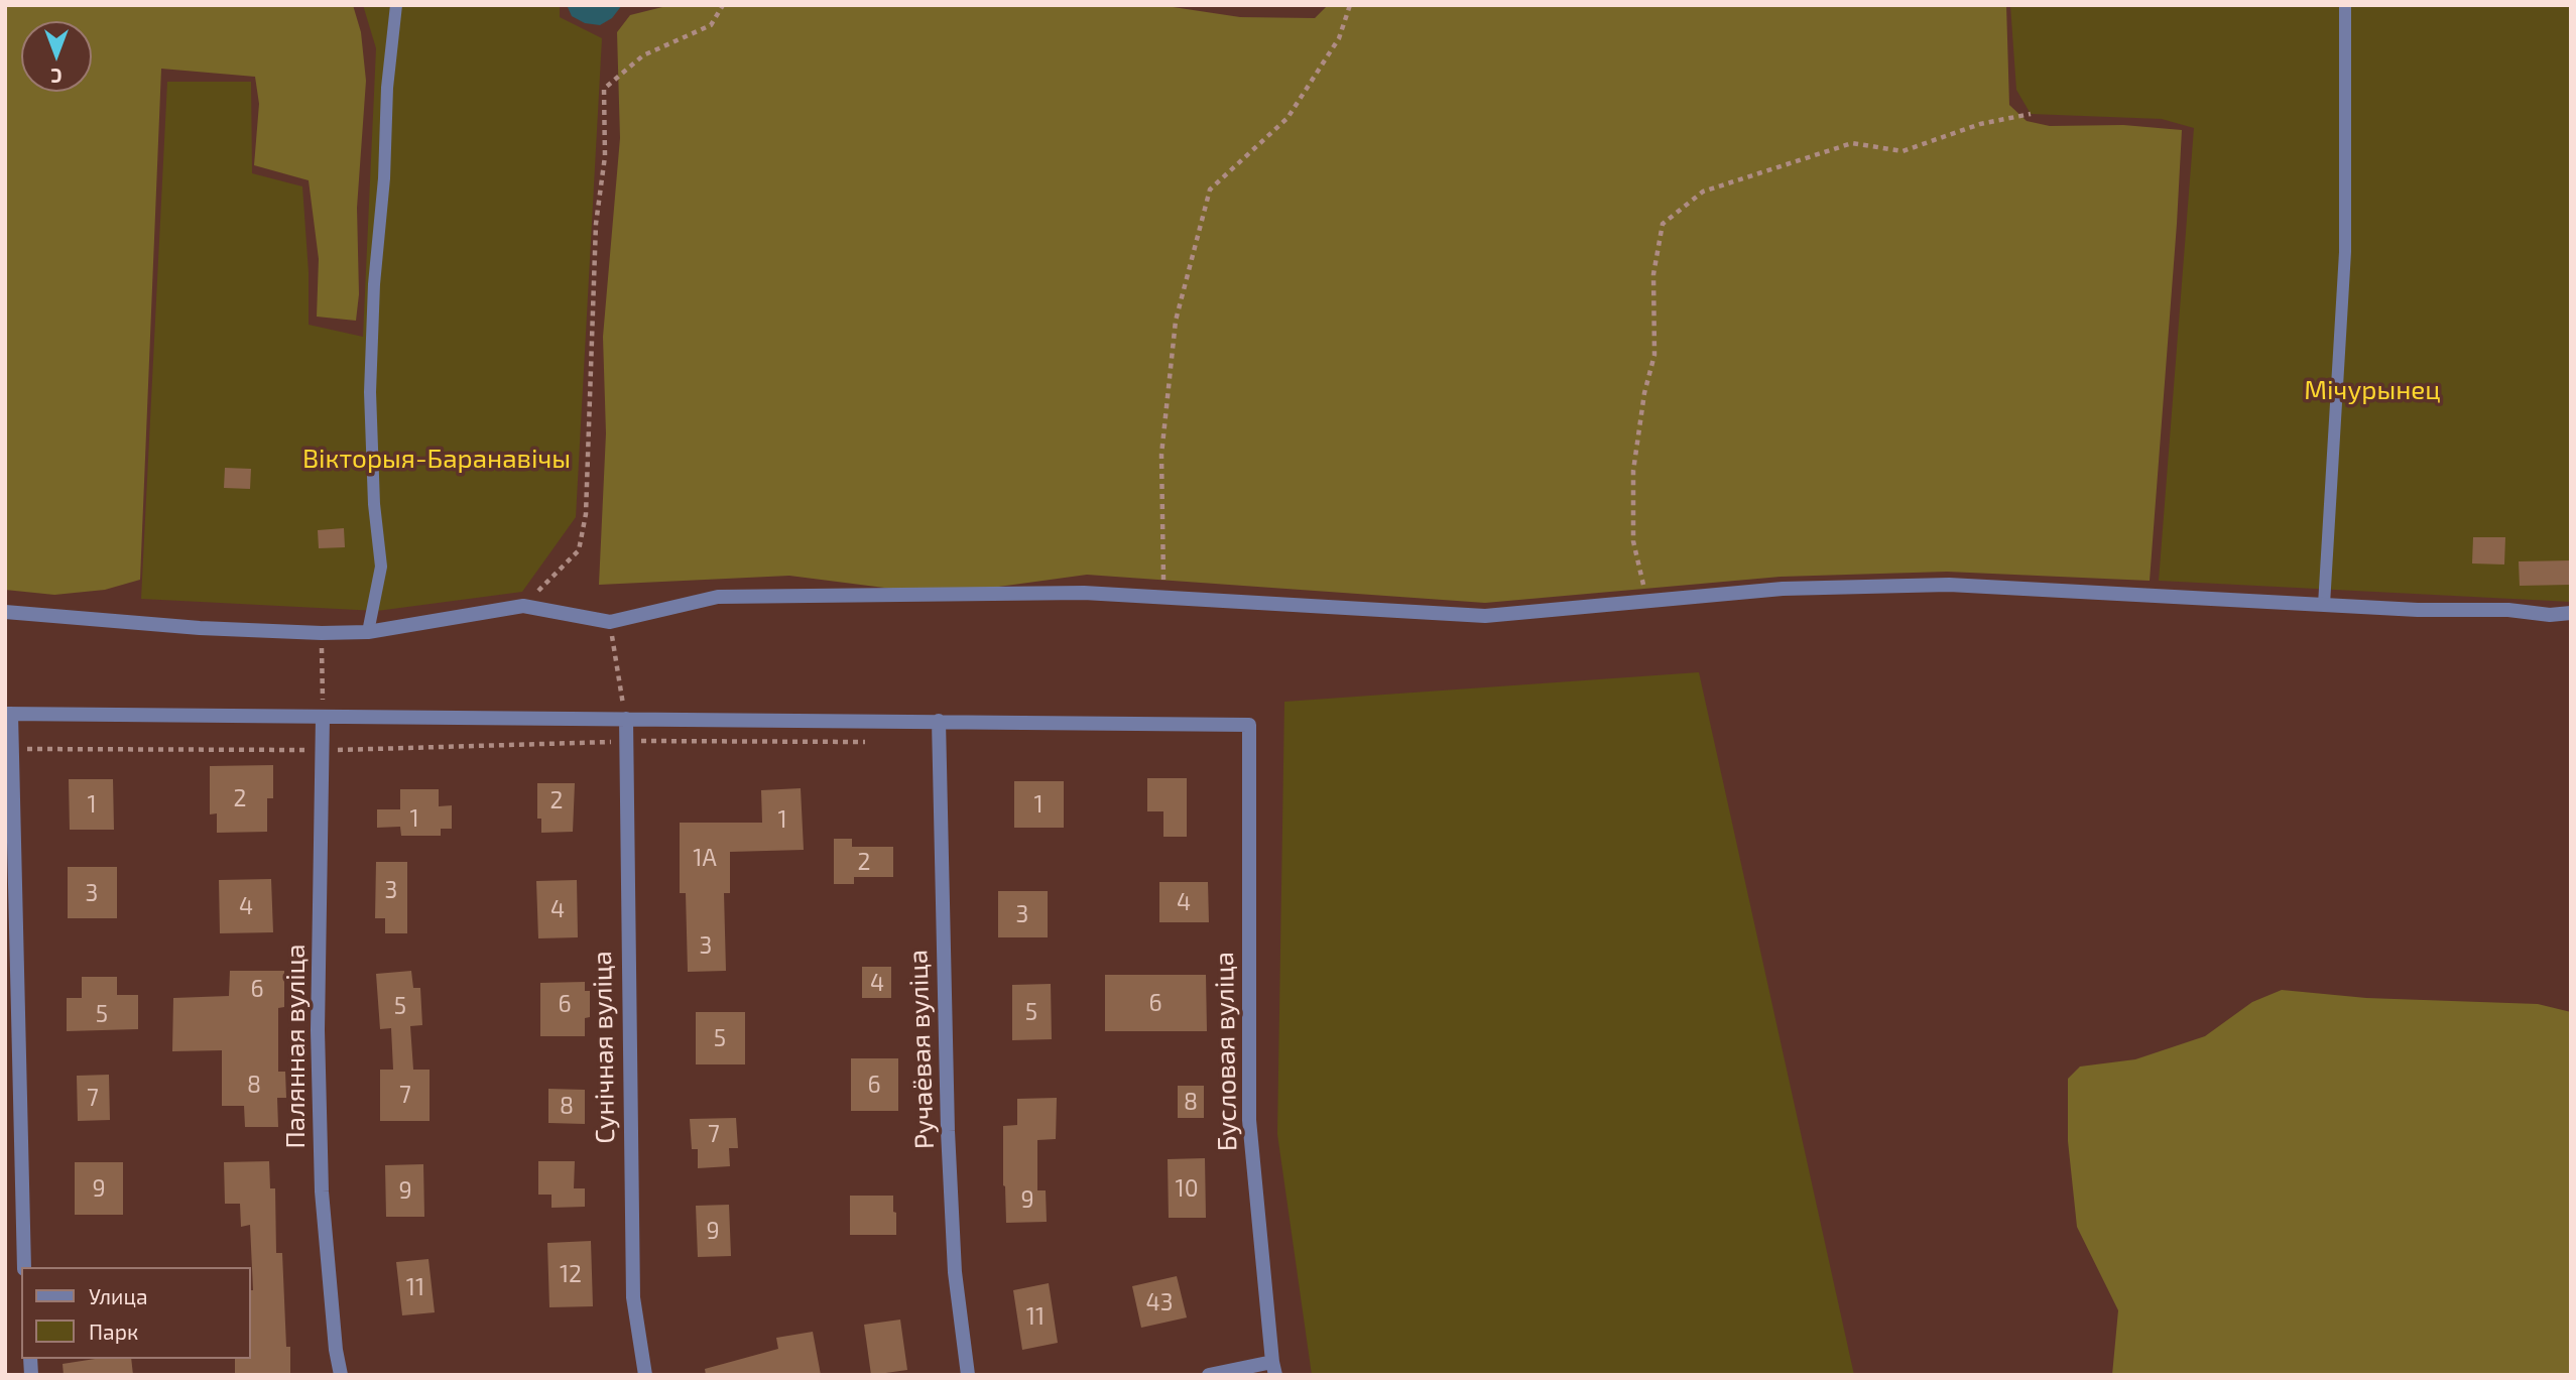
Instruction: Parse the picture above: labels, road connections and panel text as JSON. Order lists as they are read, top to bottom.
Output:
{
  "streets": {
    "street": [
      "Палянная вуліца",
      "Сунічная вуліца",
      "Ручаёвая вуліца",
      "Бусловая вуліца"
    ]
  },
  "crossings": [
    ["Ручаёвая вуліца", "Бусловая вуліца"]
  ],
  "parks": ["Мічурынец", "Вікторыя-Баранавічы"],
  "house_numbers": [
    "2",
    "2",
    "1",
    "1",
    "1",
    "1",
    "1А",
    "2",
    "3",
    "3",
    "4",
    "4",
    "4",
    "3",
    "3",
    "4",
    "6",
    "6",
    "6",
    "5",
    "5",
    "5",
    "5",
    "8",
    "6",
    "7",
    "7",
    "8",
    "8",
    "7",
    "9",
    "10",
    "9",
    "9",
    "9",
    "12",
    "11",
    "43",
    "11"
  ],
  "legend": ["Улица", "Парк"],
  "north": "bottom"
}
